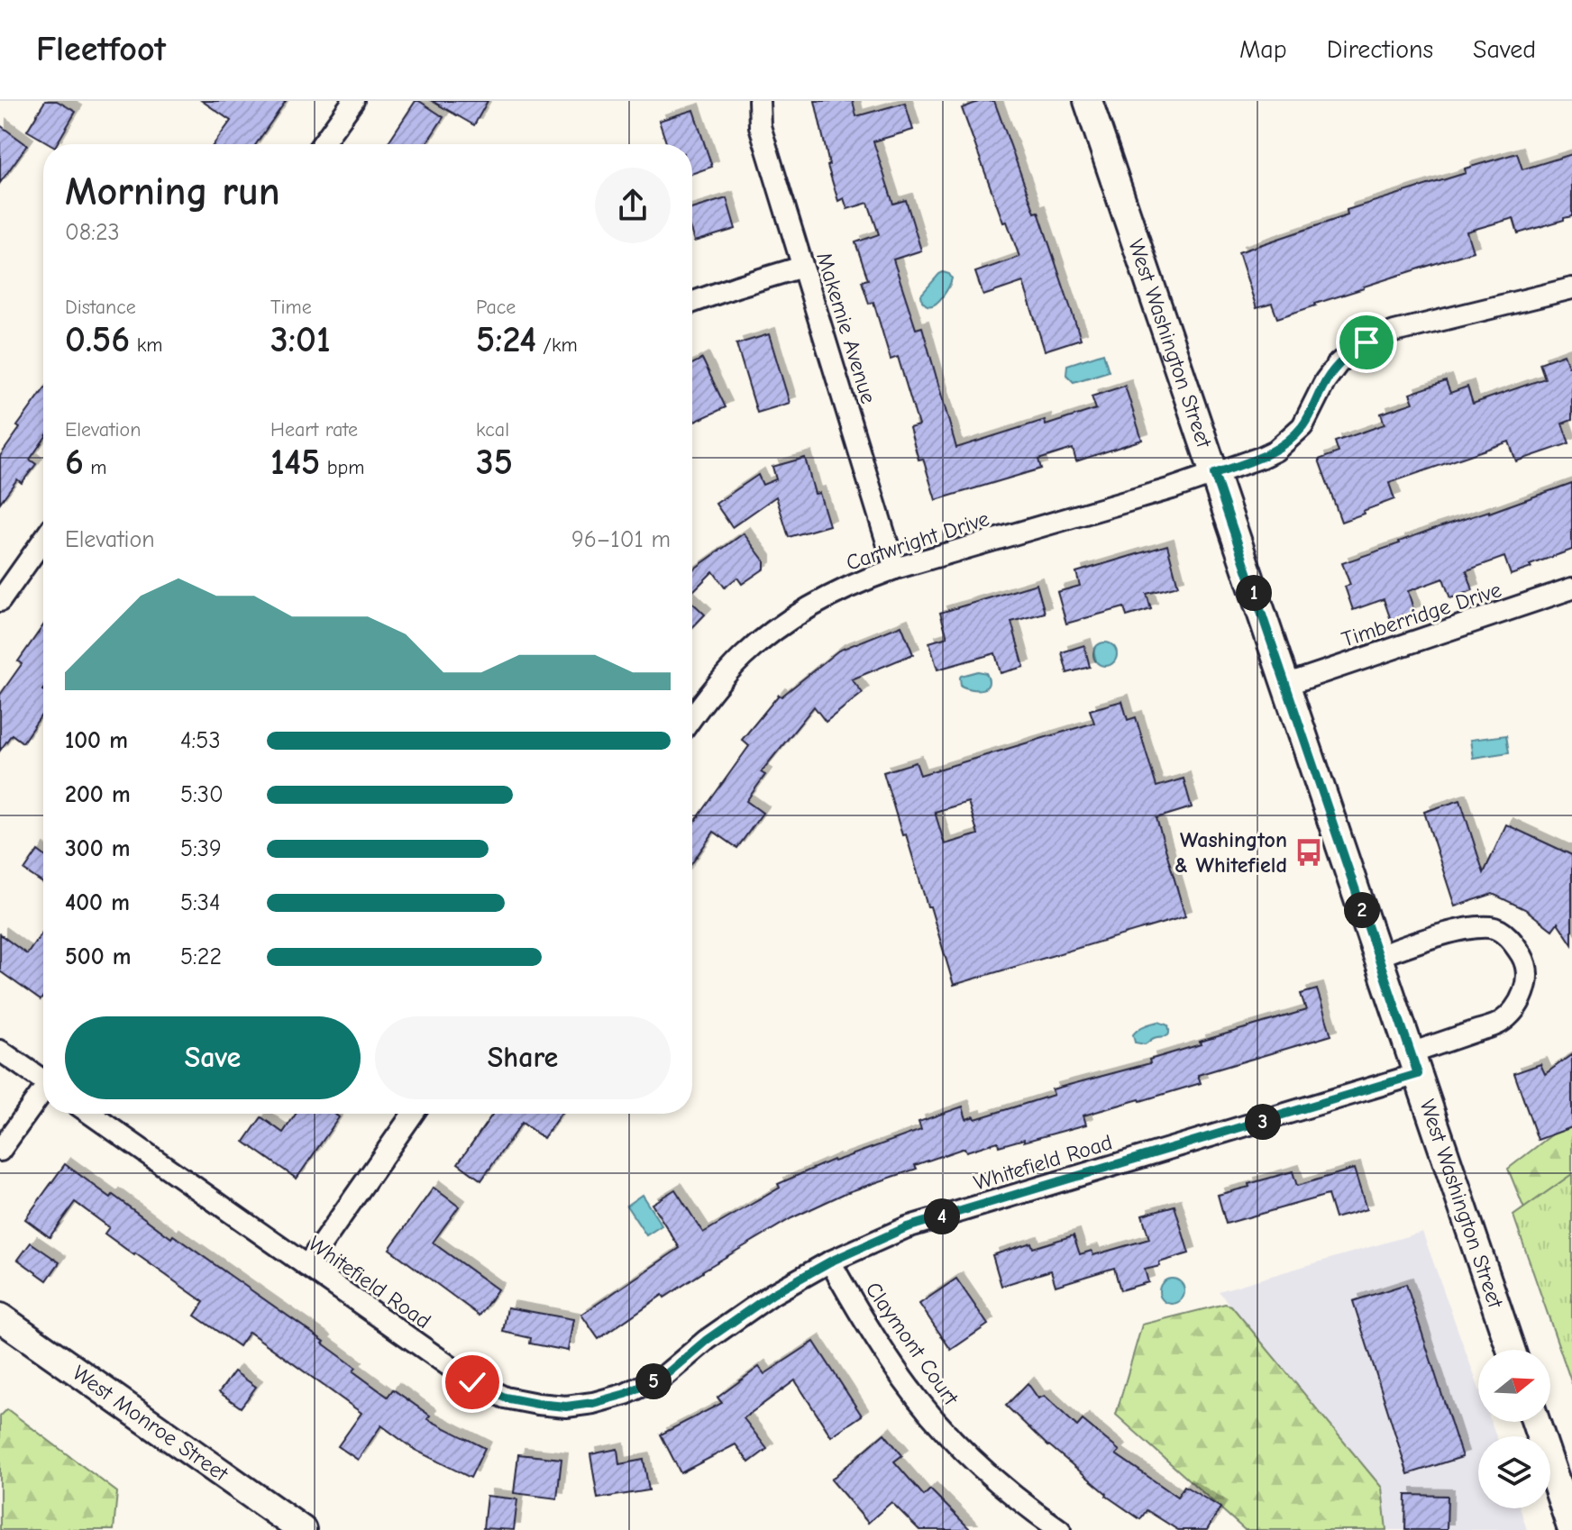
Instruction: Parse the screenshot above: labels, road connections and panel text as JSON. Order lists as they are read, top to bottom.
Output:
{
  "streets": {
    "street": [
      "Makemie Avenue",
      "West Washington Street",
      "Cartwright Drive",
      "Timberridge Drive",
      "Whitefield Road",
      "Claymont Court",
      "West Monroe Street"
    ]
  },
  "crossings": [
    ["Makemie Avenue", "Cartwright Drive"],
    ["West Washington Street", "Cartwright Drive"],
    ["West Washington Street", "Timberridge Drive"],
    ["West Washington Street", "Whitefield Road"],
    ["Whitefield Road", "Claymont Court"]
  ],
  "places": {
    "bus stop": ["Washington & Whitefield"]
  },
  "north": "right",
  "page": {
    "header": "Fleetfoot",
    "nav": ["Map", "Directions", "Saved"],
    "heading": ["Morning run", "08:23"],
    "stats": [
      ["Distance", "0.56 km"],
      ["Time", "3:01"],
      ["Pace", "5:24 /km"],
      ["Elevation", "6 m"],
      ["Heart rate", "145 bpm"],
      ["kcal", "35"]
    ],
    "chart": ["Elevation", "96–101 m"],
    "pins": [
      "1",
      "2",
      "3",
      "4",
      "5"
    ],
    "list": [
      {
        "name": "100 m",
        "note": "4:53"
      },
      {
        "name": "200 m",
        "note": "5:30"
      },
      {
        "name": "300 m",
        "note": "5:39"
      },
      {
        "name": "400 m",
        "note": "5:34"
      },
      {
        "name": "500 m",
        "note": "5:22"
      }
    ],
    "buttons": ["Save", "Share"]
  }
}
